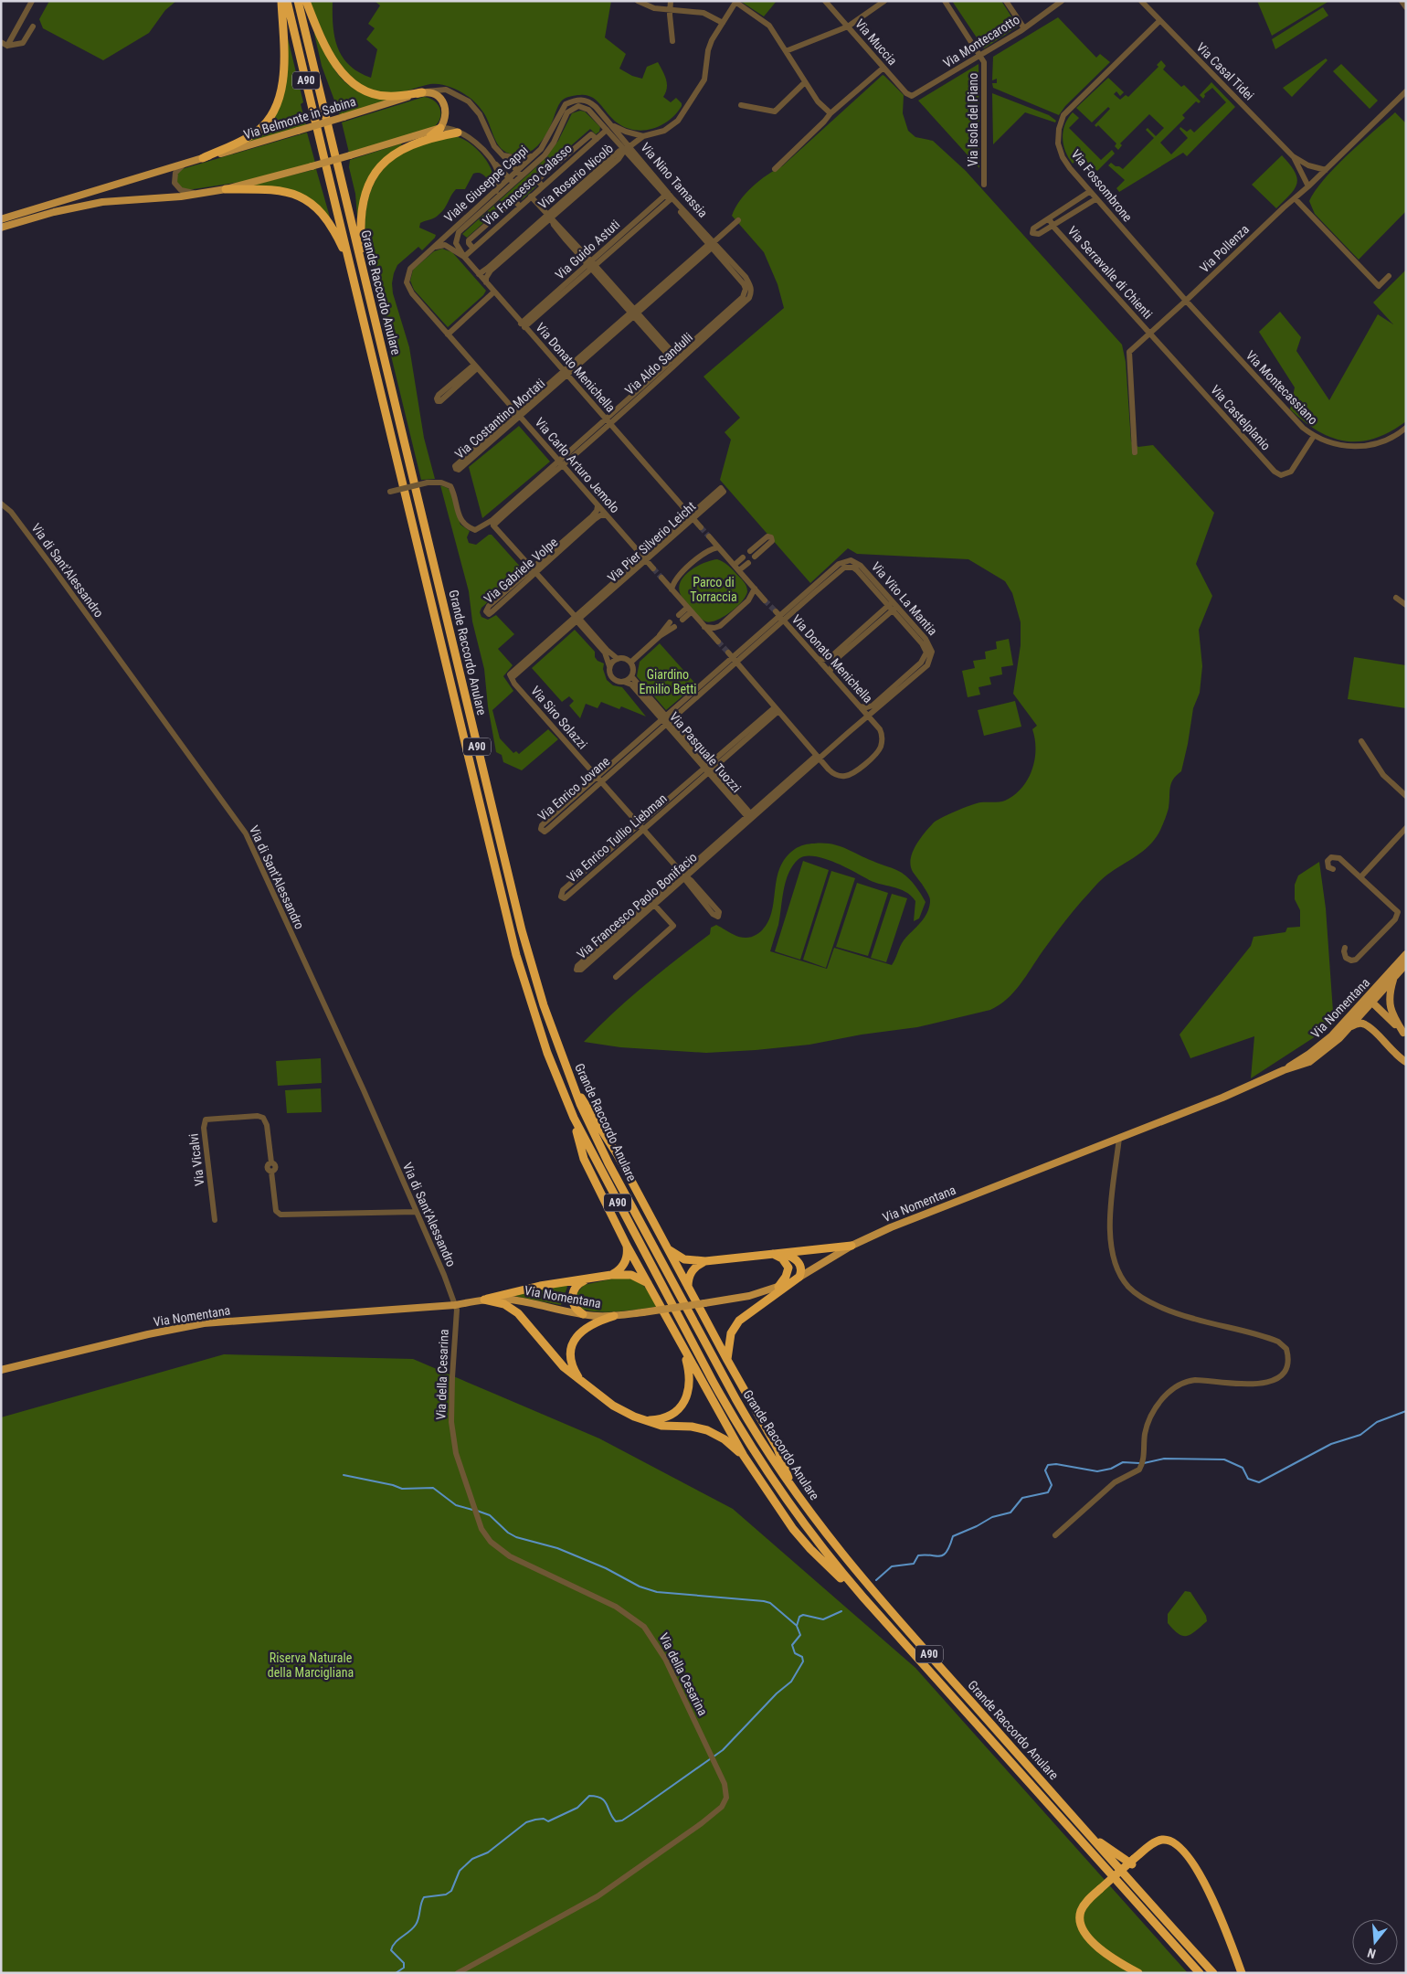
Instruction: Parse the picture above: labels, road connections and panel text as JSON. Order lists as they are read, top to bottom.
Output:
{
  "streets": {
    "highway": ["A90", "Grande Raccordo Anulare"],
    "main road": ["Via Belmonte in Sabina", "Via Nomentana"],
    "street": [
      "Via Montecarotto",
      "Via Muccia",
      "Via Casal Tidei",
      "Via Isola del Piano",
      "Via Rosario Nicolò",
      "Via Nino Tamassia",
      "Viale Giuseppe Cappi",
      "Via Francesco Calasso",
      "Via Fossombrone",
      "Via Pollenza",
      "Via Guido Astuti",
      "Via Serravalle di Chienti",
      "Via Aldo Sandulli",
      "Via Donato Menichella",
      "Via Montecassiano",
      "Via Castelplanio",
      "Via Costantino Mortati",
      "Via Carlo Arturo Jemolo",
      "Via Pier Silverio Leicht",
      "Via di Sant'Alessandro",
      "Via Gabriele Volpe",
      "Via Vito La Mantia",
      "Via Siro Solazzi",
      "Via Pasquale Tuozzi",
      "Via Enrico Jovane",
      "Via Enrico Tullio Liebman",
      "Via Francesco Paolo Bonifacio",
      "Via Vicalvi",
      "Via della Cesarina"
    ]
  },
  "crossings": [
    ["Via Montecarotto", "Via Muccia"],
    ["Via Montecarotto", "Via Isola del Piano"],
    ["Via Casal Tidei", "Via Fossombrone"],
    ["Via Casal Tidei", "Via Pollenza"],
    ["Via Belmonte in Sabina", "Viale Giuseppe Cappi"],
    ["Via Rosario Nicolò", "Via Nino Tamassia"],
    ["Via Rosario Nicolò", "Via Donato Menichella"],
    ["Via Nino Tamassia", "Viale Giuseppe Cappi"],
    ["Via Nino Tamassia", "Via Francesco Calasso"],
    ["Via Nino Tamassia", "Via Guido Astuti"],
    ["Via Nino Tamassia", "Via Aldo Sandulli"],
    ["Via Nino Tamassia", "Via Costantino Mortati"],
    ["Viale Giuseppe Cappi", "Via Francesco Calasso"],
    ["Viale Giuseppe Cappi", "Via Donato Menichella"],
    ["Viale Giuseppe Cappi", "Via Carlo Arturo Jemolo"],
    ["Via Francesco Calasso", "Via Donato Menichella"],
    ["Via Fossombrone", "Via Pollenza"],
    ["Via Fossombrone", "Via Montecassiano"],
    ["Via Pollenza", "Via Serravalle di Chienti"],
    ["Via Pollenza", "Via Montecassiano"],
    ["Via Pollenza", "Via Castelplanio"],
    ["Via Guido Astuti", "Via Donato Menichella"],
    ["Via Serravalle di Chienti", "Via Castelplanio"],
    ["Via Aldo Sandulli", "Via Donato Menichella"],
    ["Via Aldo Sandulli", "Via Carlo Arturo Jemolo"],
    ["Via Donato Menichella", "Via Costantino Mortati"],
    ["Via Donato Menichella", "Via Pier Silverio Leicht"],
    ["Via Donato Menichella", "Via Enrico Jovane"],
    ["Via Donato Menichella", "Via Francesco Paolo Bonifacio"],
    ["Via Montecassiano", "Via Castelplanio"],
    ["Via Costantino Mortati", "Via Carlo Arturo Jemolo"],
    ["Via Carlo Arturo Jemolo", "Via Pier Silverio Leicht"],
    ["Via Carlo Arturo Jemolo", "Via Gabriele Volpe"],
    ["Via Pier Silverio Leicht", "Via Siro Solazzi"],
    ["Via di Sant'Alessandro", "Via Nomentana"],
    ["Via di Sant'Alessandro", "Via Vicalvi"],
    ["Via di Sant'Alessandro", "Via della Cesarina"],
    ["Via Vito La Mantia", "Via Enrico Jovane"],
    ["Via Vito La Mantia", "Via Francesco Paolo Bonifacio"],
    ["Via Siro Solazzi", "Via Enrico Jovane"],
    ["Via Siro Solazzi", "Via Enrico Tullio Liebman"],
    ["Via Siro Solazzi", "Via Francesco Paolo Bonifacio"],
    ["Via Pasquale Tuozzi", "Via Enrico Jovane"],
    ["Via Pasquale Tuozzi", "Via Enrico Tullio Liebman"],
    ["Via Pasquale Tuozzi", "Via Francesco Paolo Bonifacio"],
    ["Via Nomentana", "Via della Cesarina"]
  ],
  "parks": ["Parco di Torraccia", "Giardino Emilio Betti", "Riserva Naturale della Marcigliana"],
  "north": "bottom"
}
